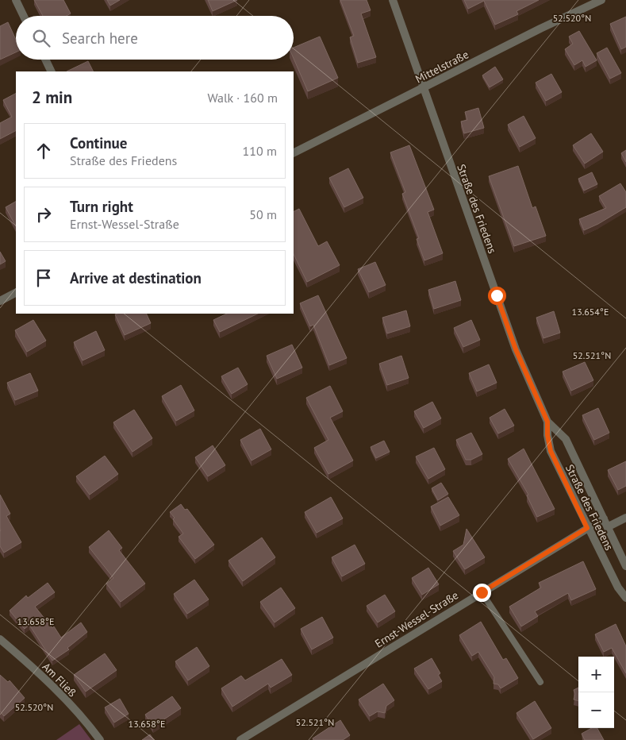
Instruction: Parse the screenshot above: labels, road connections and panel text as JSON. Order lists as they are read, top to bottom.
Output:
{
  "streets": {
    "street": [
      "Mittelstraße",
      "Straße des Friedens",
      "Ernst-Wessel-Straße",
      "Am Fließ"
    ]
  },
  "crossings": [
    ["Mittelstraße", "Straße des Friedens"],
    ["Straße des Friedens", "Ernst-Wessel-Straße"]
  ],
  "page": {
    "search": "Search here",
    "heading": ["2 min", "Walk · 160 m"],
    "list": [
      ["Continue", "Straße des Friedens", "110 m"],
      ["Turn right", "Ernst-Wessel-Straße", "50 m"],
      "Arrive at destination"
    ],
    "map_buttons": ["+", "−"]
  },
  "coordinates": [
    "52.520°N",
    "13.654°E",
    "52.521°N",
    "13.658°E"
  ]
}
